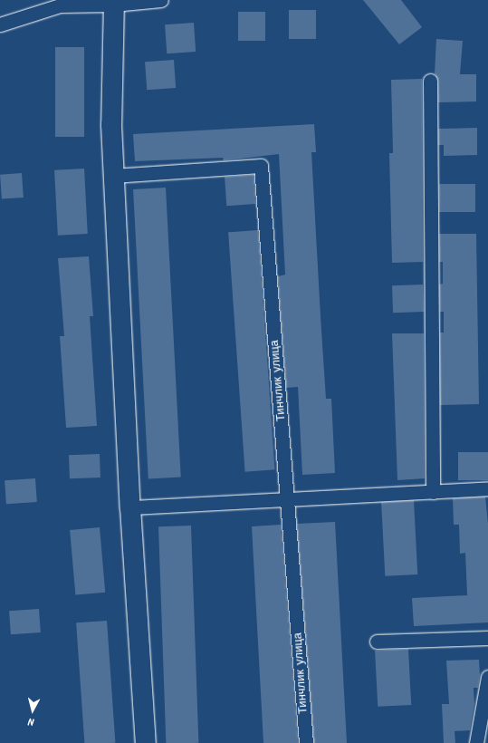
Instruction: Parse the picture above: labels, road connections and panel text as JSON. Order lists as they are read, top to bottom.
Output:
{
  "streets": {
    "street": ["Тинчлик улица"]
  },
  "north": "bottom"
}
